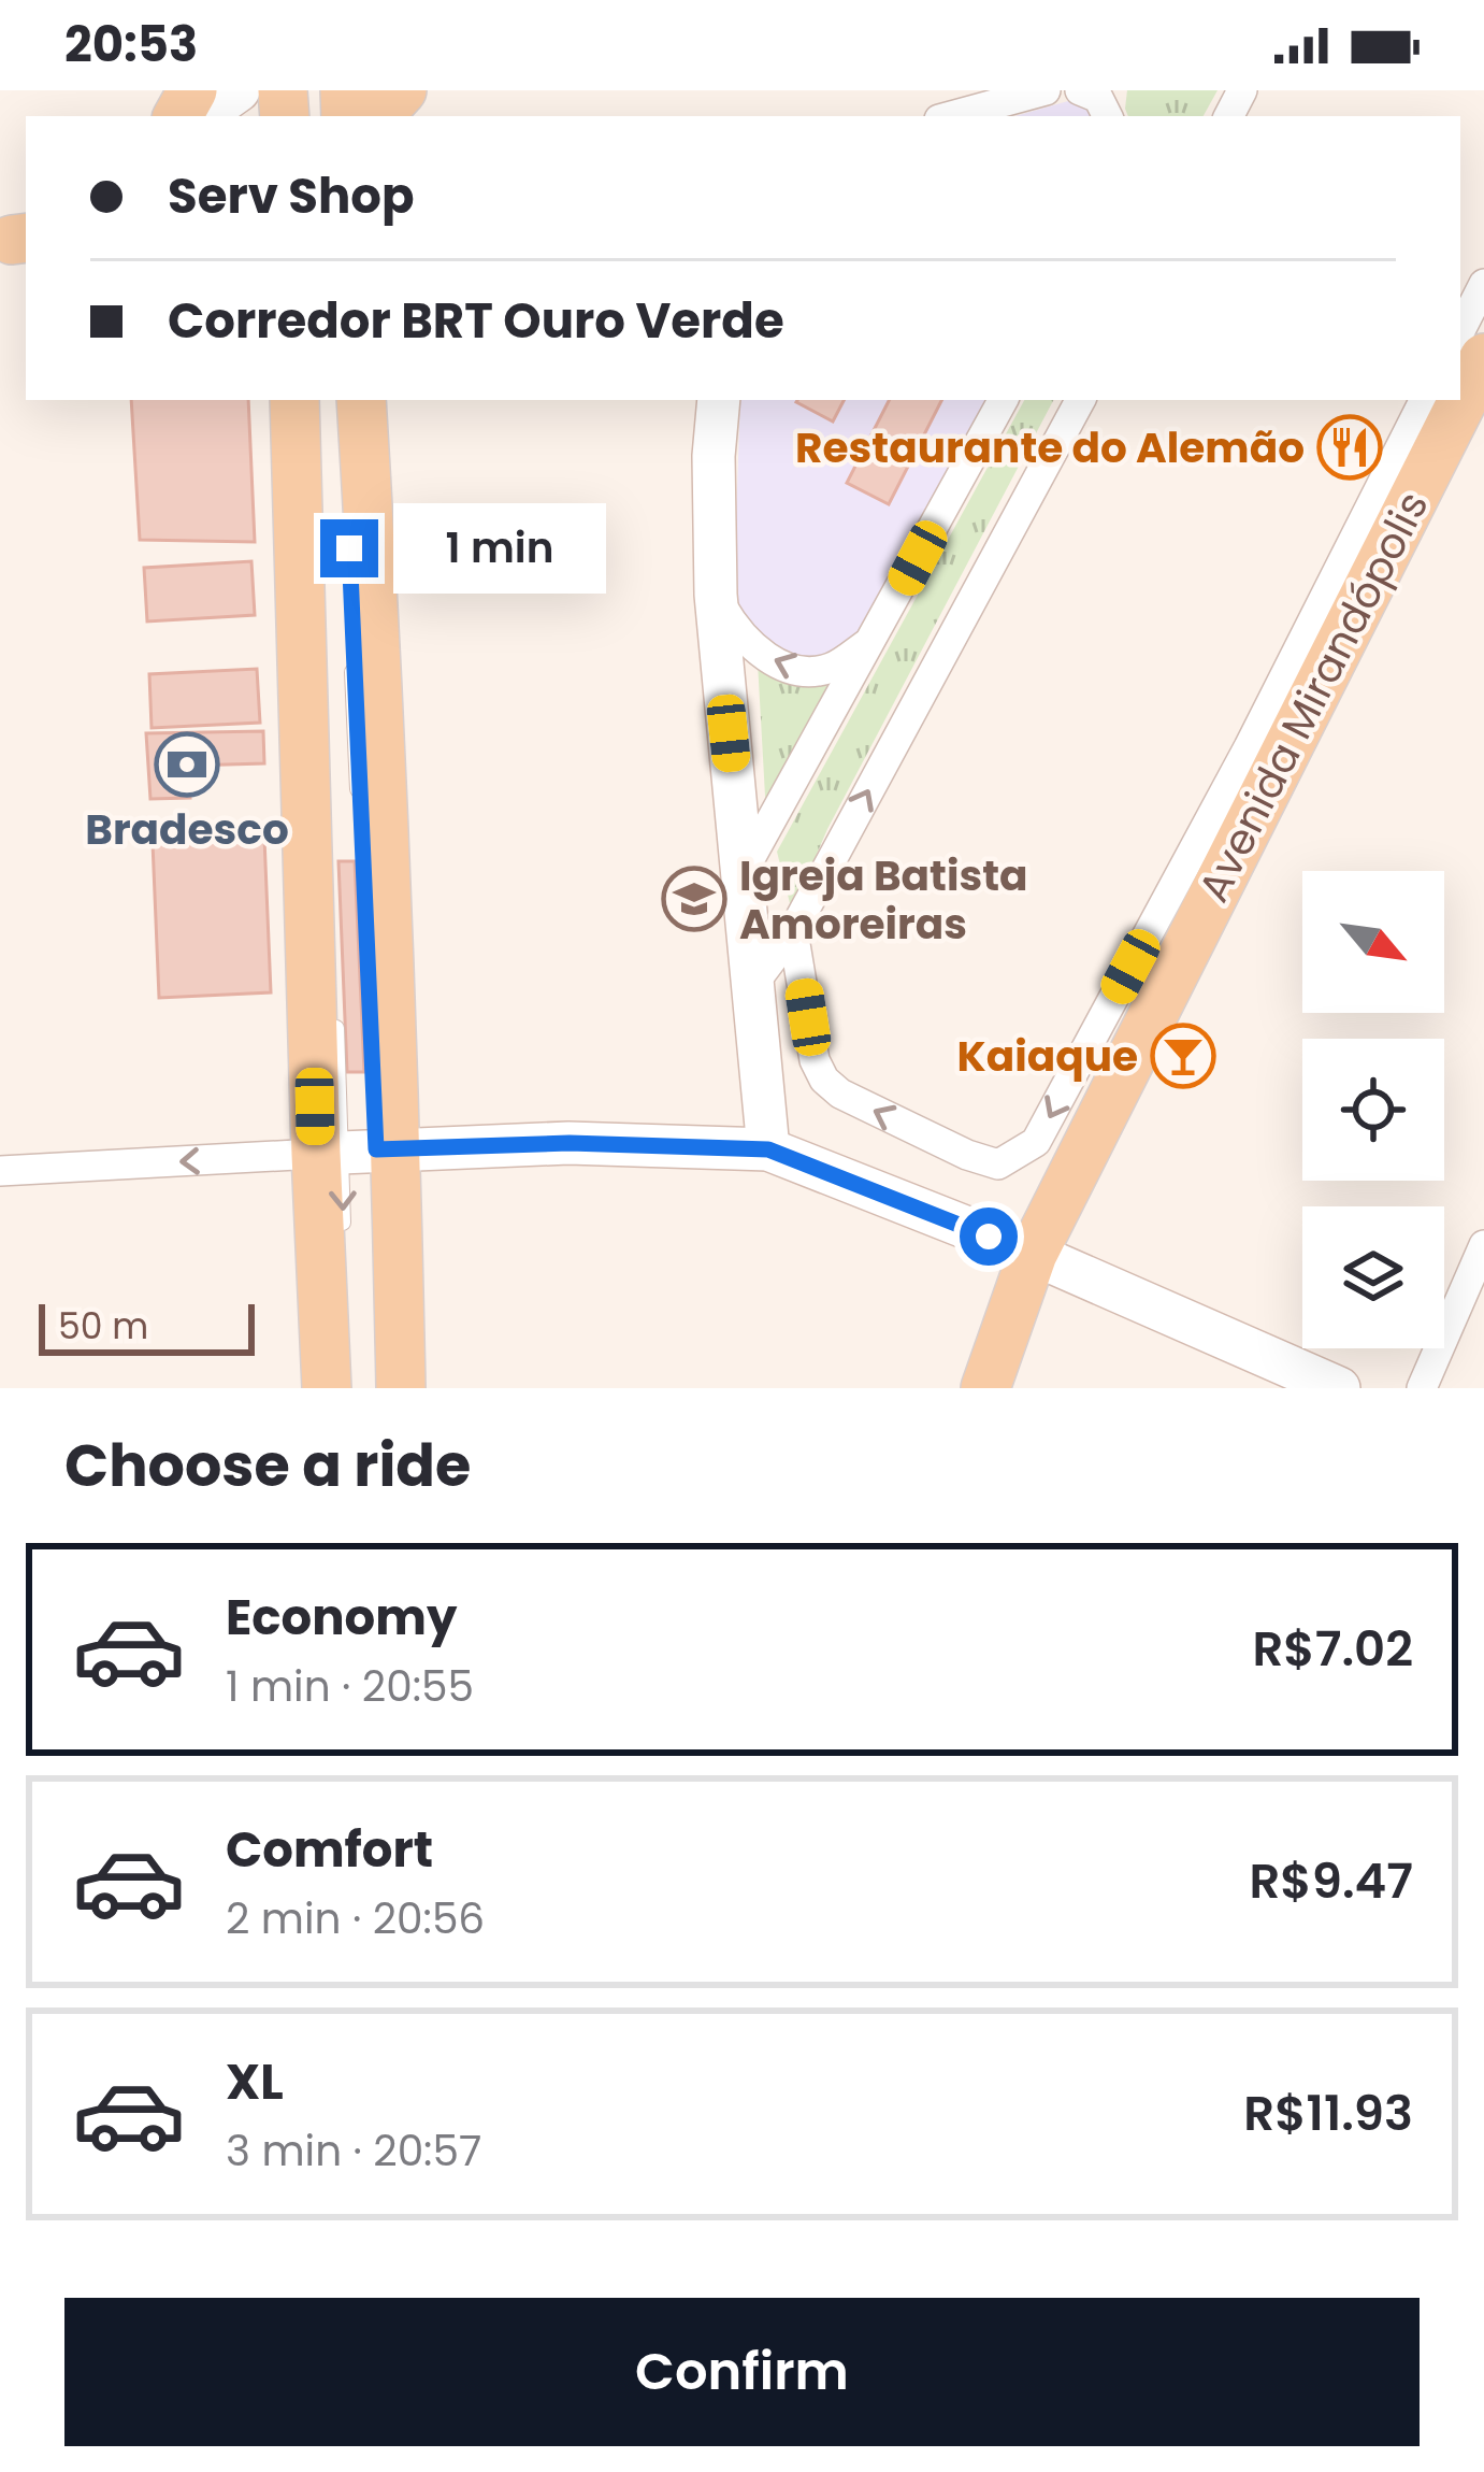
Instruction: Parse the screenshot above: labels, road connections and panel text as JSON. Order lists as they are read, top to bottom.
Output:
{
  "streets": {
    "main road": ["Avenida Mirandópolis"]
  },
  "places": {
    "restaurant": ["Restaurante do Alemão"],
    "bank": ["Bradesco"],
    "school or university": ["Igreja Batista Amoreiras"],
    "bar": ["Kaiaque"]
  },
  "scale_bar": "50 m",
  "north": "bottom right",
  "page": {
    "status": "20:53",
    "banner": ["Serv Shop", "Corredor BRT Ouro Verde"],
    "bubble": "1 min",
    "scale": "50 m",
    "heading": "Choose a ride",
    "list": [
      {
        "name": "Economy",
        "note": "1 min · 20:55",
        "value": "R$7.02"
      },
      {
        "name": "Comfort",
        "note": "2 min · 20:56",
        "value": "R$9.47"
      },
      {
        "name": "XL",
        "note": "3 min · 20:57",
        "value": "R$11.93"
      }
    ],
    "buttons": "Confirm"
  }
}
